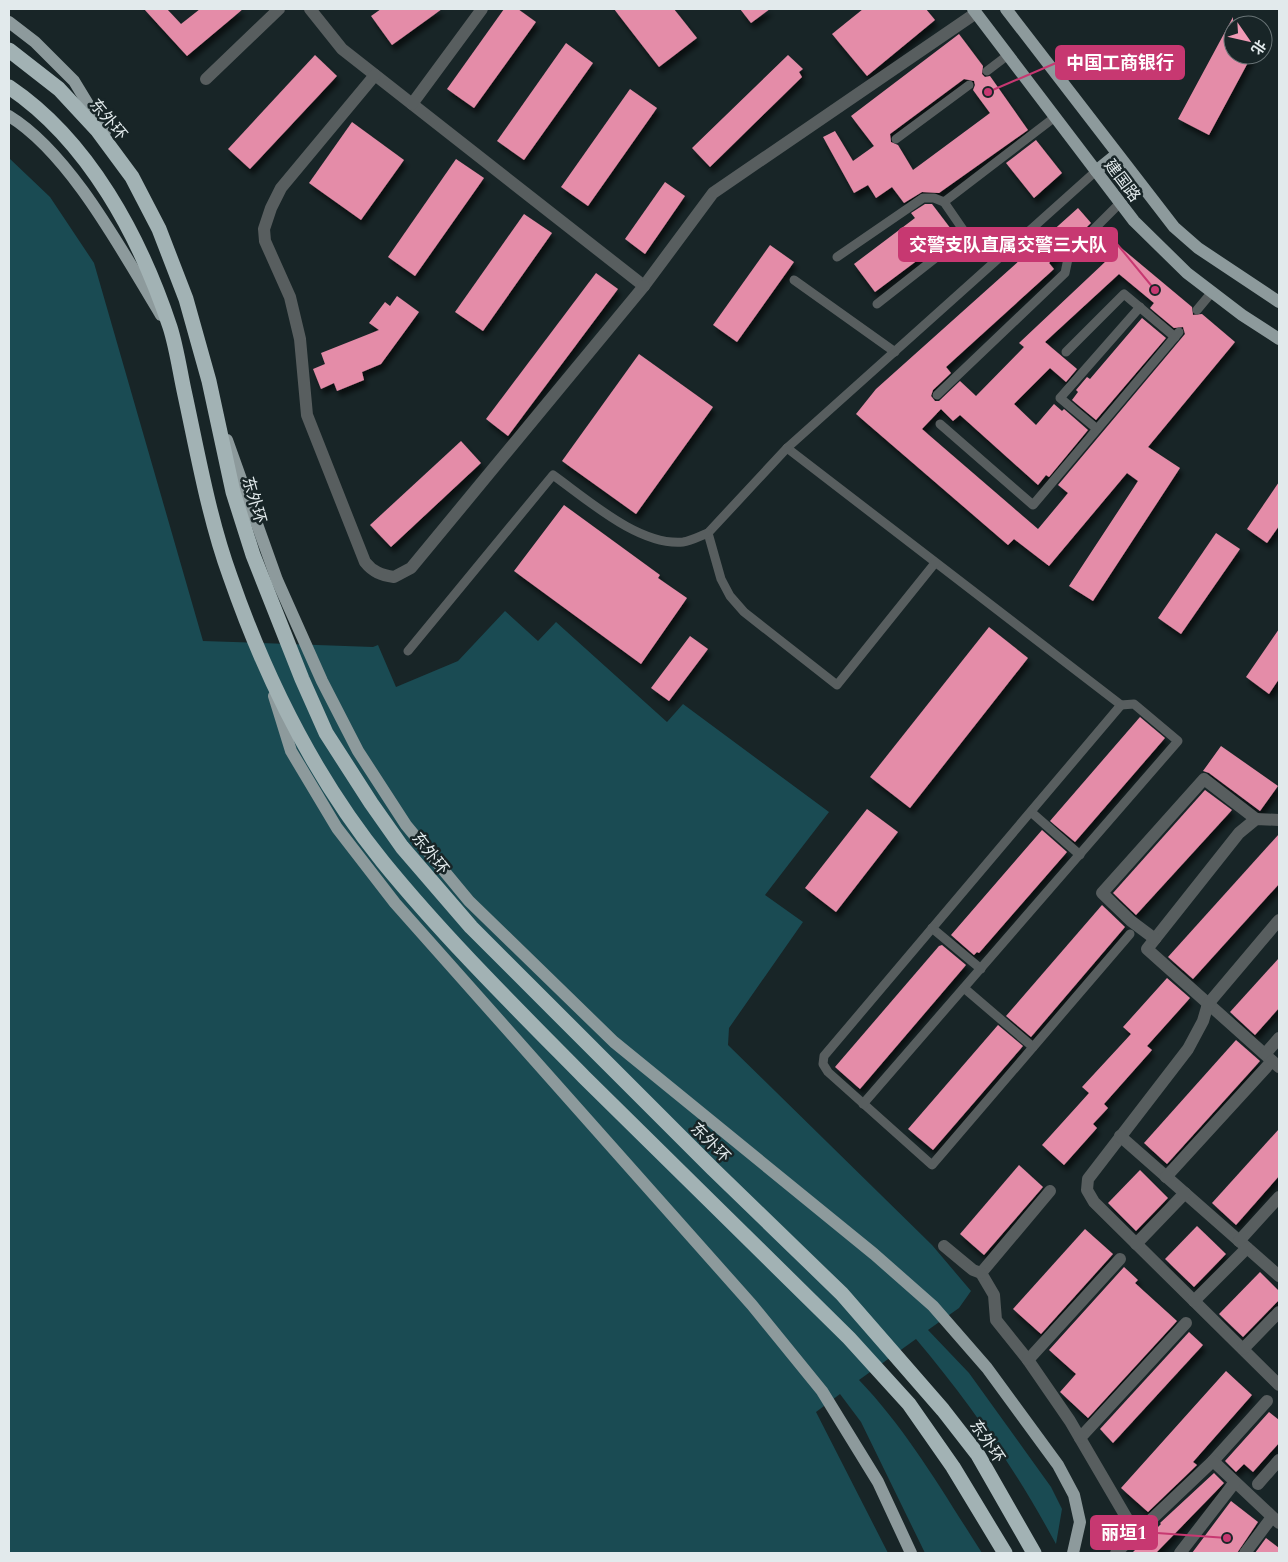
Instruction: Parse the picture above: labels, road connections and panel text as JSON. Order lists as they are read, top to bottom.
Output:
{
  "streets": {
    "highway": ["东外环"],
    "main road": ["建国路"]
  },
  "places": ["中国工商银行", "交警支队直属交警三大队", "丽垣1"],
  "north": "bottom right"
}
